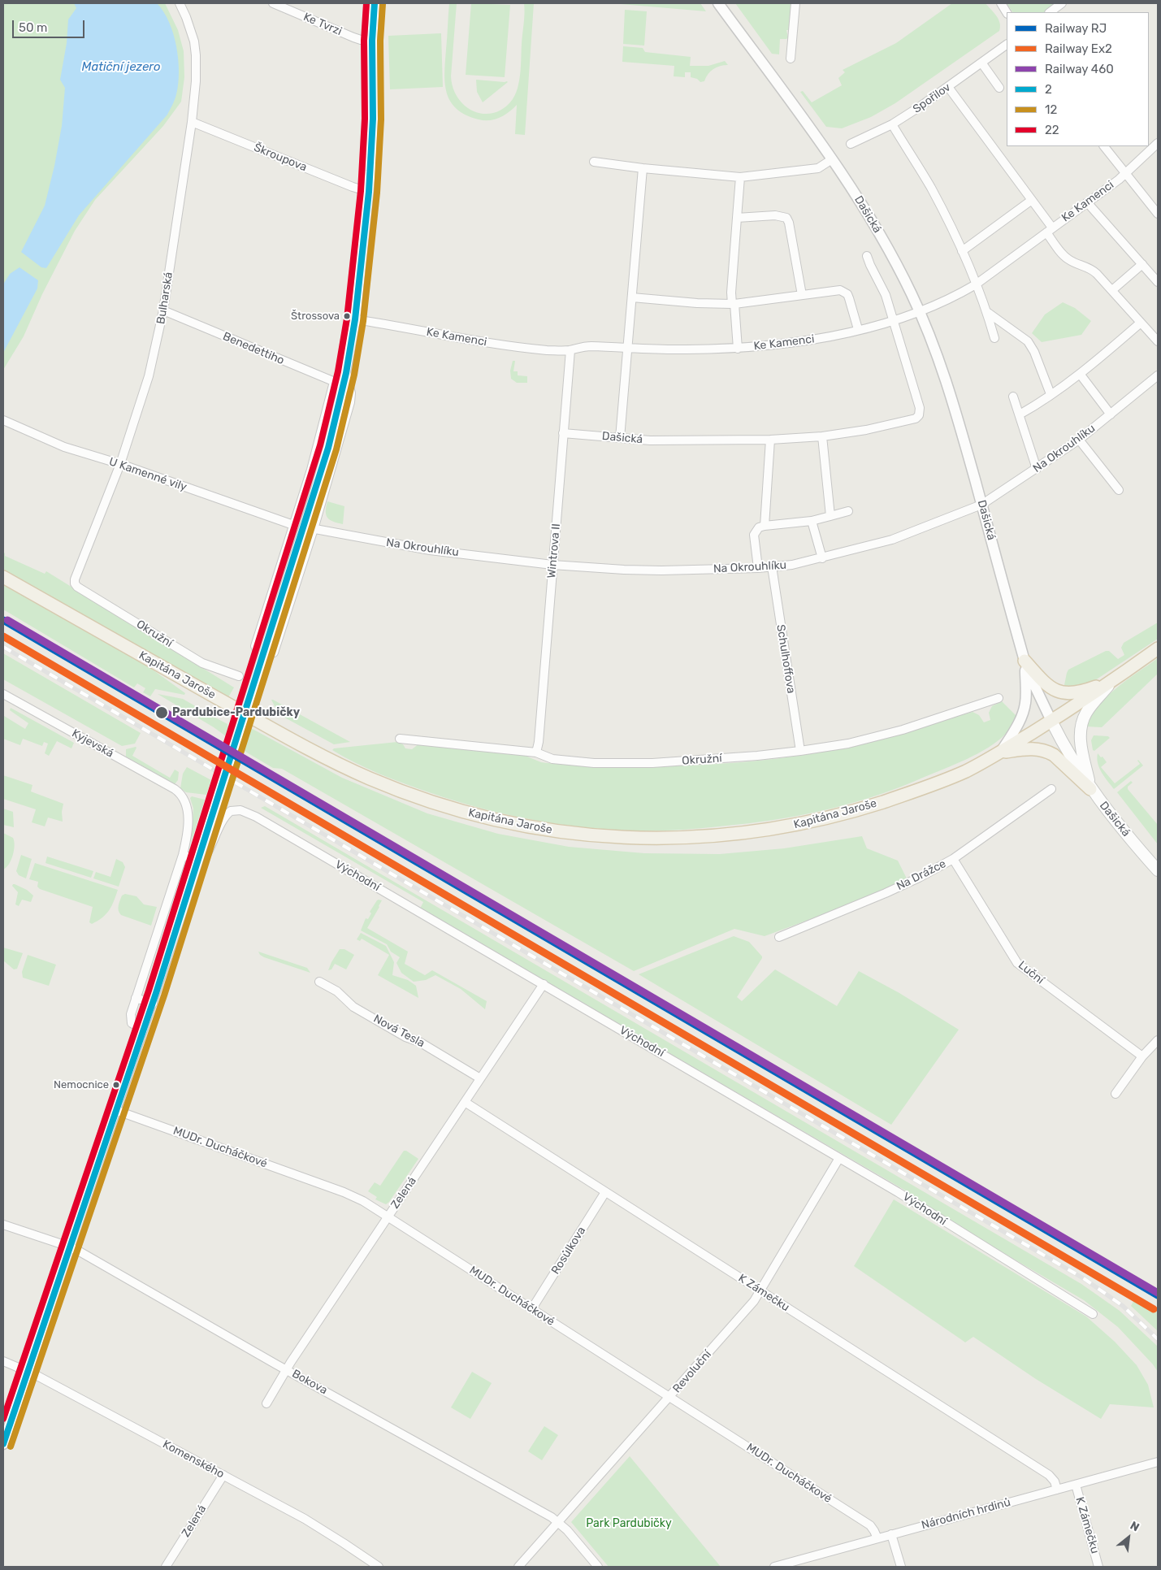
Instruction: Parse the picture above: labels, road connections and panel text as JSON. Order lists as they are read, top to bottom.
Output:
{
  "streets": {
    "main road": ["Dašická", "Kapitána Jaroše"],
    "street": [
      "Ke Tvrzi",
      "Spořilov",
      "Škroupova",
      "Ke Kamenci",
      "Bulharská",
      "Benedettiho",
      "Na Okrouhlíku",
      "U Kamenné vily",
      "Wintrova II",
      "Okružní",
      "Schulhoffova",
      "Kyjevská",
      "Na Drážce",
      "Východní",
      "Luční",
      "Nová Tesla",
      "MUDr. Ducháčkové",
      "Zelená",
      "Rosůlkova",
      "K Zámečku",
      "Revoluční",
      "Bokova",
      "Komenského",
      "Národních hrdinů"
    ]
  },
  "crossings": [
    ["Škroupova", "Bulharská"],
    ["Ke Kamenci", "Dašická"],
    ["Ke Kamenci", "Wintrova II"],
    ["Dašická", "Na Okrouhlíku"],
    ["Dašická", "Wintrova II"],
    ["Dašická", "Kapitána Jaroše"],
    ["Bulharská", "Benedettiho"],
    ["Bulharská", "U Kamenné vily"],
    ["Bulharská", "Okružní"],
    ["Na Okrouhlíku", "U Kamenné vily"],
    ["Na Okrouhlíku", "Wintrova II"],
    ["Na Okrouhlíku", "Schulhoffova"],
    ["Wintrova II", "Okružní"],
    ["Okružní", "Schulhoffova"],
    ["Kyjevská", "Východní"],
    ["Na Drážce", "Luční"],
    ["Východní", "Zelená"],
    ["Východní", "Revoluční"],
    ["Nová Tesla", "Zelená"],
    ["MUDr. Ducháčkové", "Zelená"],
    ["MUDr. Ducháčkové", "Rosůlkova"],
    ["MUDr. Ducháčkové", "Revoluční"],
    ["MUDr. Ducháčkové", "Národních hrdinů"],
    ["Zelená", "K Zámečku"],
    ["Zelená", "Bokova"],
    ["Zelená", "Komenského"],
    ["Rosůlkova", "K Zámečku"],
    ["K Zámečku", "Revoluční"],
    ["K Zámečku", "Národních hrdinů"],
    ["Revoluční", "Bokova"]
  ],
  "water": ["Matiční jezero"],
  "parks": ["Park Pardubičky"],
  "places": ["Štrossova", "Pardubice-Pardubičky", "Nemocnice"],
  "lines": [
    "transit line 2",
    "transit line 22",
    "transit line 12",
    "rail line RJ",
    "rail line 460",
    "rail line Ex2"
  ],
  "legend": [
    "Railway RJ",
    "Railway Ex2",
    "Railway 460",
    "2",
    "12",
    "22"
  ],
  "scale_bar": "50 m",
  "north": "top right"
}
